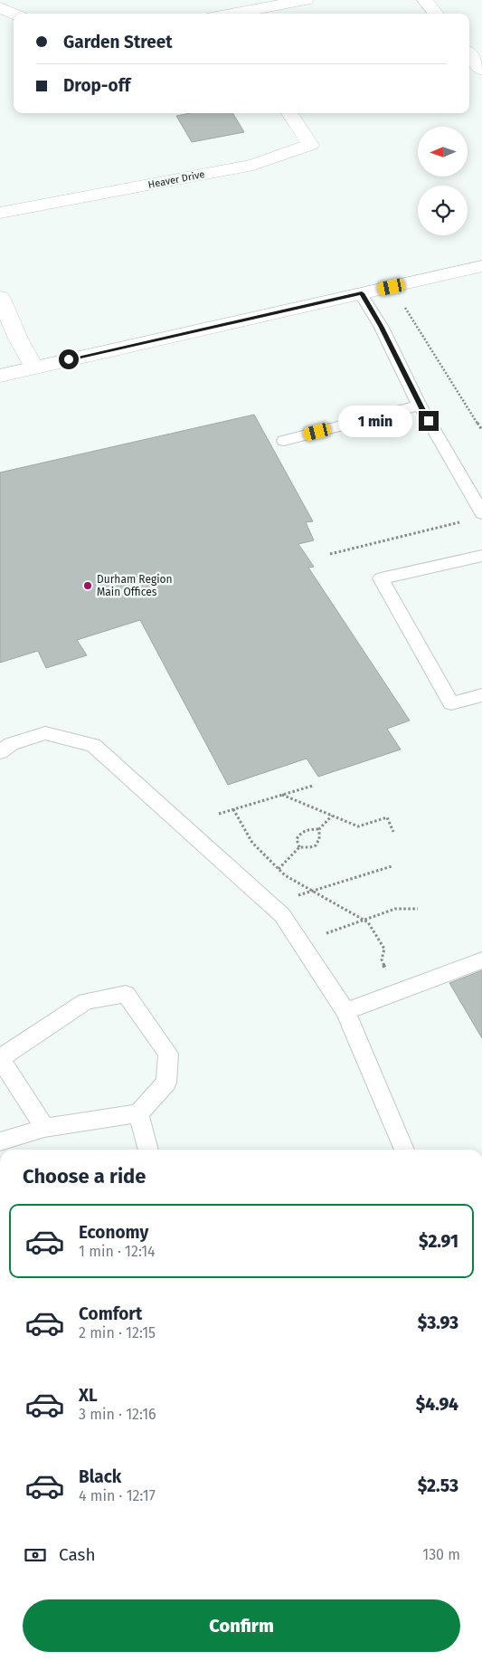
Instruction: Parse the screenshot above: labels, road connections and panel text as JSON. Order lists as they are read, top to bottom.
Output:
{
  "streets": {
    "street": ["Heaver Drive"]
  },
  "places": ["Durham Region Main Offices"],
  "north": "left",
  "page": {
    "banner": ["Garden Street", "Drop-off"],
    "bubble": "1 min",
    "heading": "Choose a ride",
    "list": [
      {
        "name": "Economy",
        "note": "1 min · 12:14",
        "value": "$2.91"
      },
      {
        "name": "Comfort",
        "note": "2 min · 12:15",
        "value": "$3.93"
      },
      {
        "name": "XL",
        "note": "3 min · 12:16",
        "value": "$4.94"
      },
      {
        "name": "Black",
        "note": "4 min · 12:17",
        "value": "$2.53"
      }
    ],
    "pay": ["Cash", "130 m"],
    "buttons": "Confirm"
  }
}
